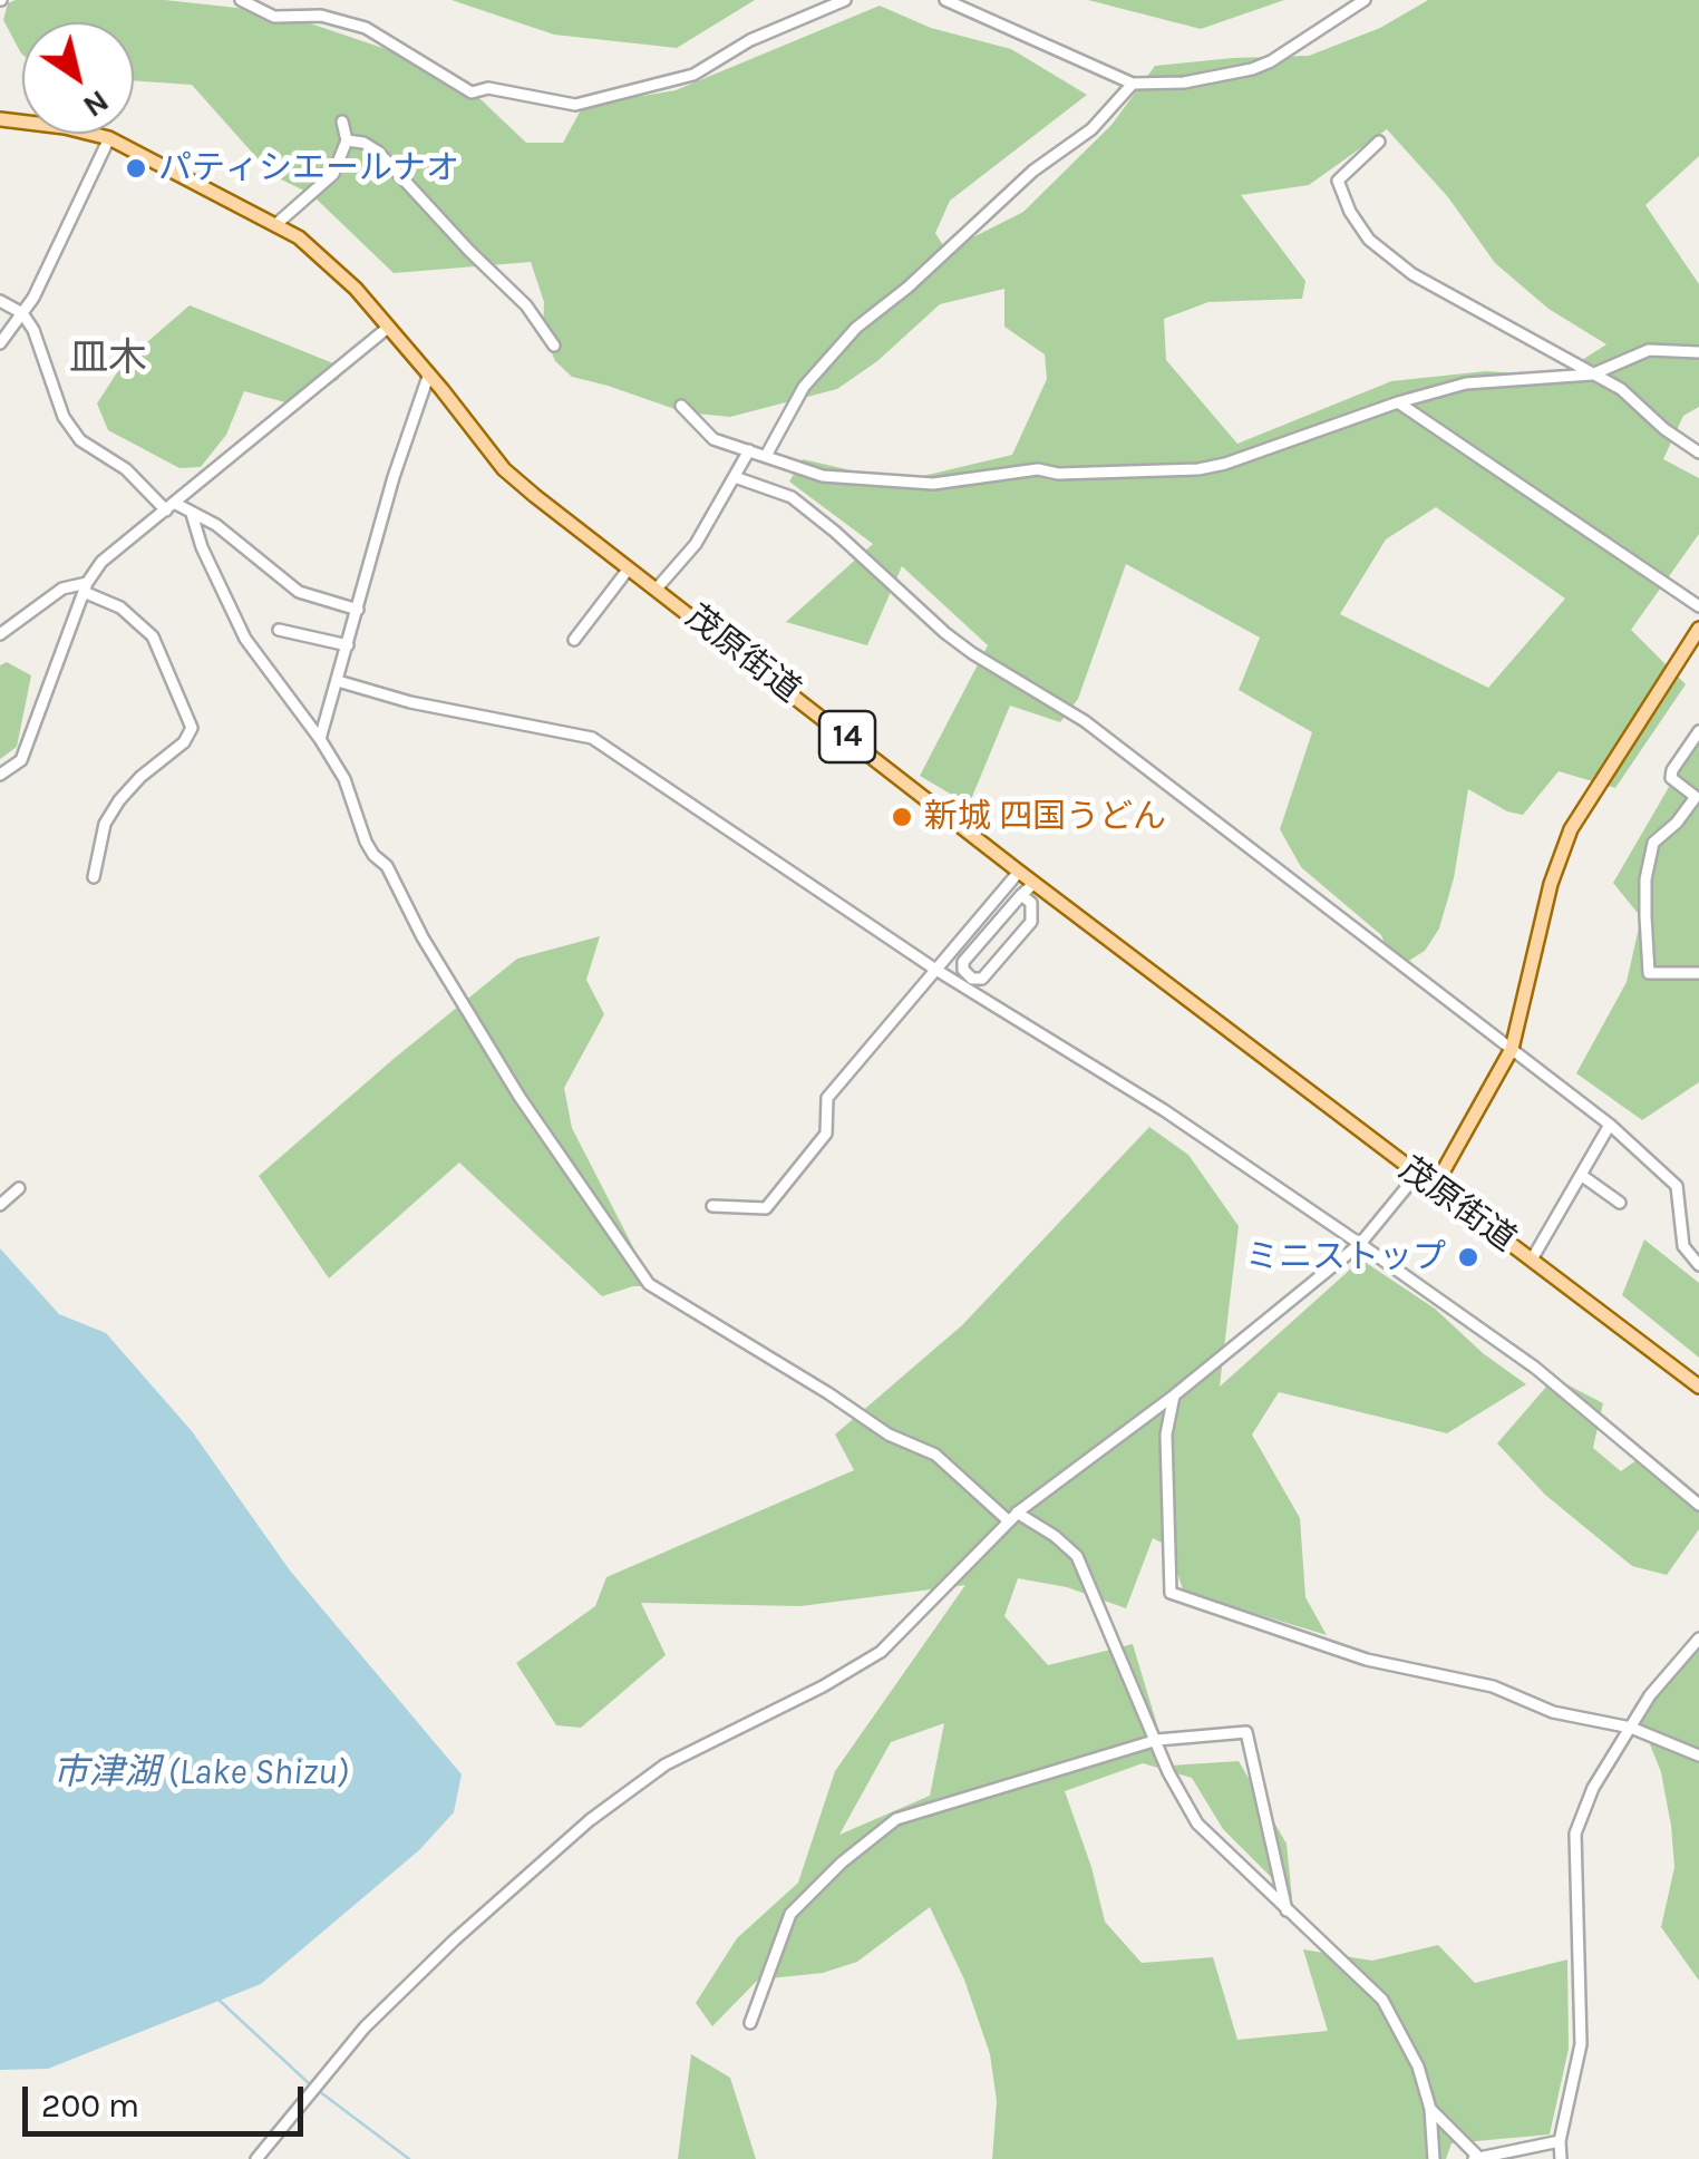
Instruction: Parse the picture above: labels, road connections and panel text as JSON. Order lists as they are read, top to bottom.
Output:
{
  "streets": {
    "main road": ["茂原街道", "14"]
  },
  "districts": ["皿木"],
  "water": ["市津湖 (Lake Shizu)"],
  "places": ["パティシエールナオ", "新城 四国うどん", "ミニストップ"],
  "scale_bar": "200 m",
  "north": "bottom right"
}
